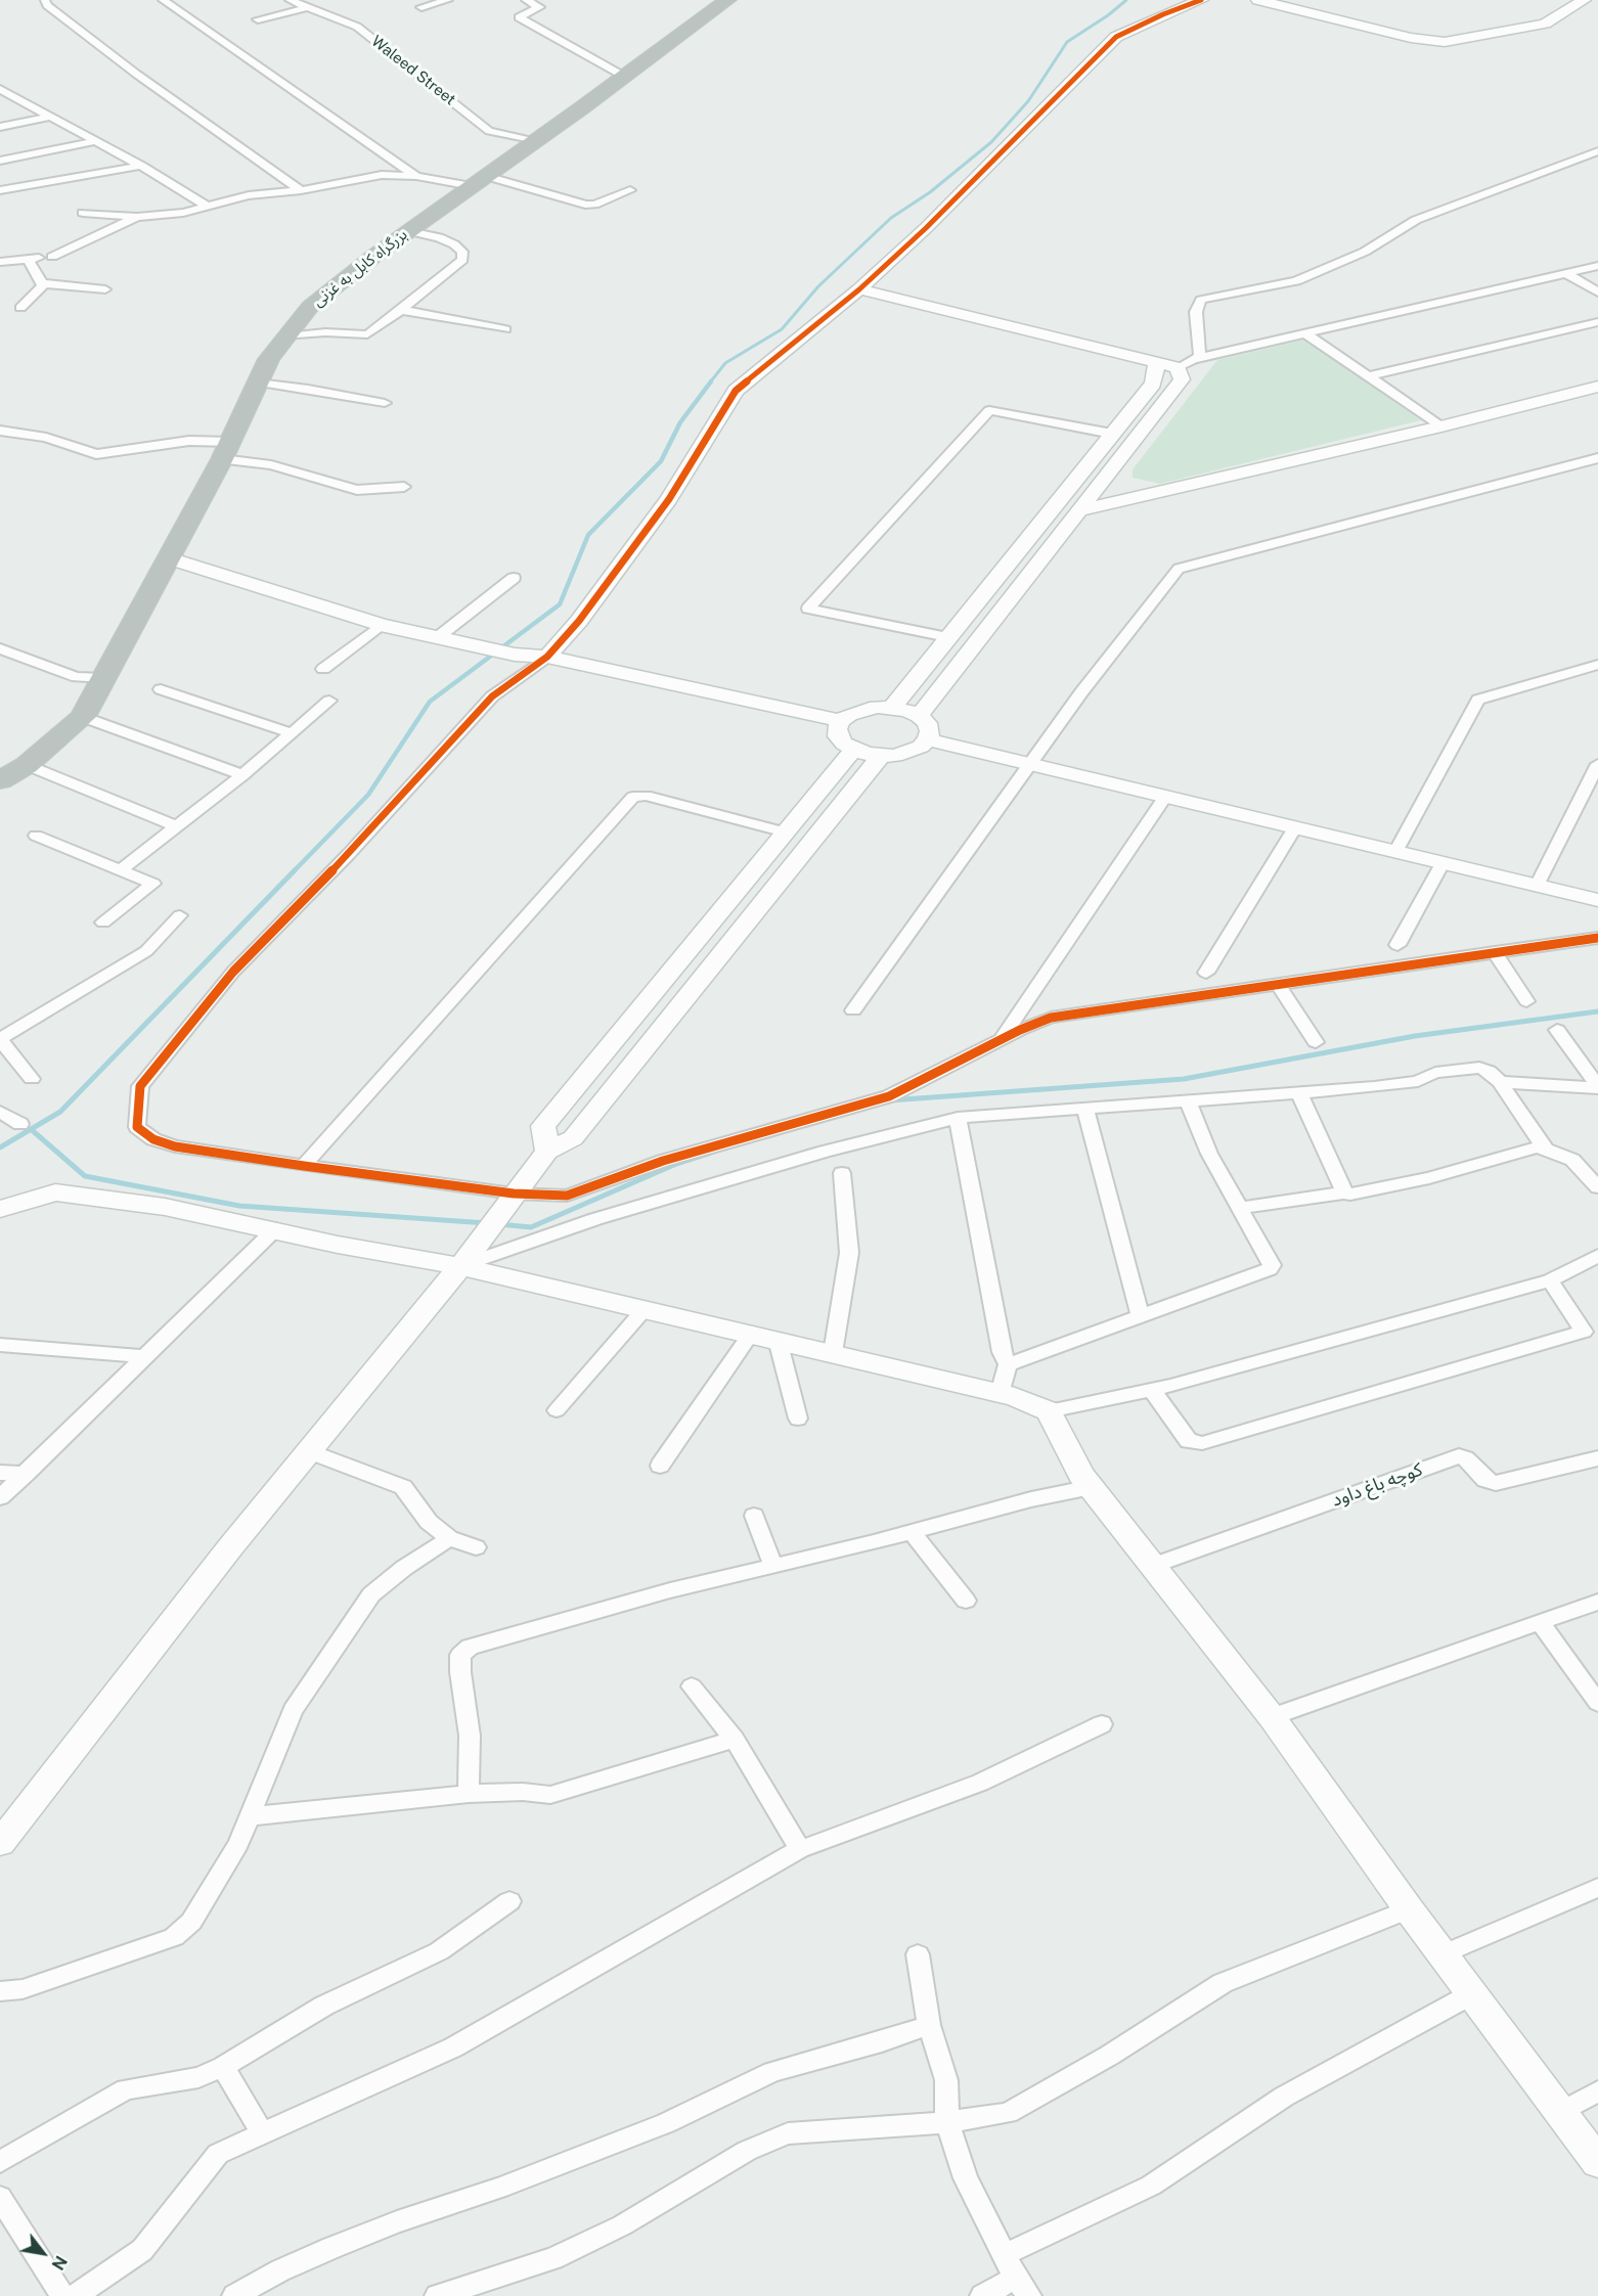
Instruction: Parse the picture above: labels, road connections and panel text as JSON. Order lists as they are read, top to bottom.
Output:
{
  "streets": {
    "highway": ["بزرگراه کابل به غزنی"],
    "street": ["Waleed Street", "کوچه باغ داود"]
  },
  "crossings": [
    ["Waleed Street", "بزرگراه کابل به غزنی"]
  ],
  "north": "bottom right"
}
